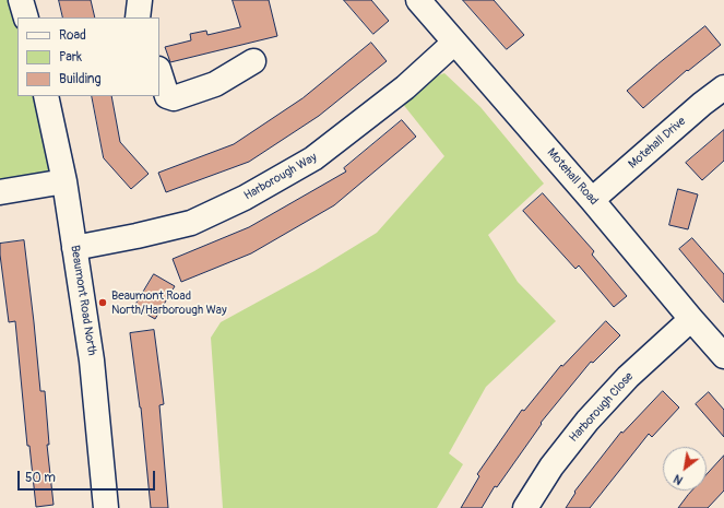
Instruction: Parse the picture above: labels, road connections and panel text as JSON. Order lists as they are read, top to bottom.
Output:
{
  "streets": {
    "street": [
      "Motehall Drive",
      "Harborough Way",
      "Motehall Road",
      "Beaumont Road North",
      "Harborough Close"
    ]
  },
  "crossings": [
    ["Motehall Drive", "Motehall Road"],
    ["Harborough Way", "Motehall Road"],
    ["Harborough Way", "Beaumont Road North"],
    ["Motehall Road", "Harborough Close"]
  ],
  "places": ["Beaumont Road North/Harborough Way"],
  "legend": ["Road", "Park", "Building"],
  "scale_bar": "50 m",
  "north": "bottom left"
}
